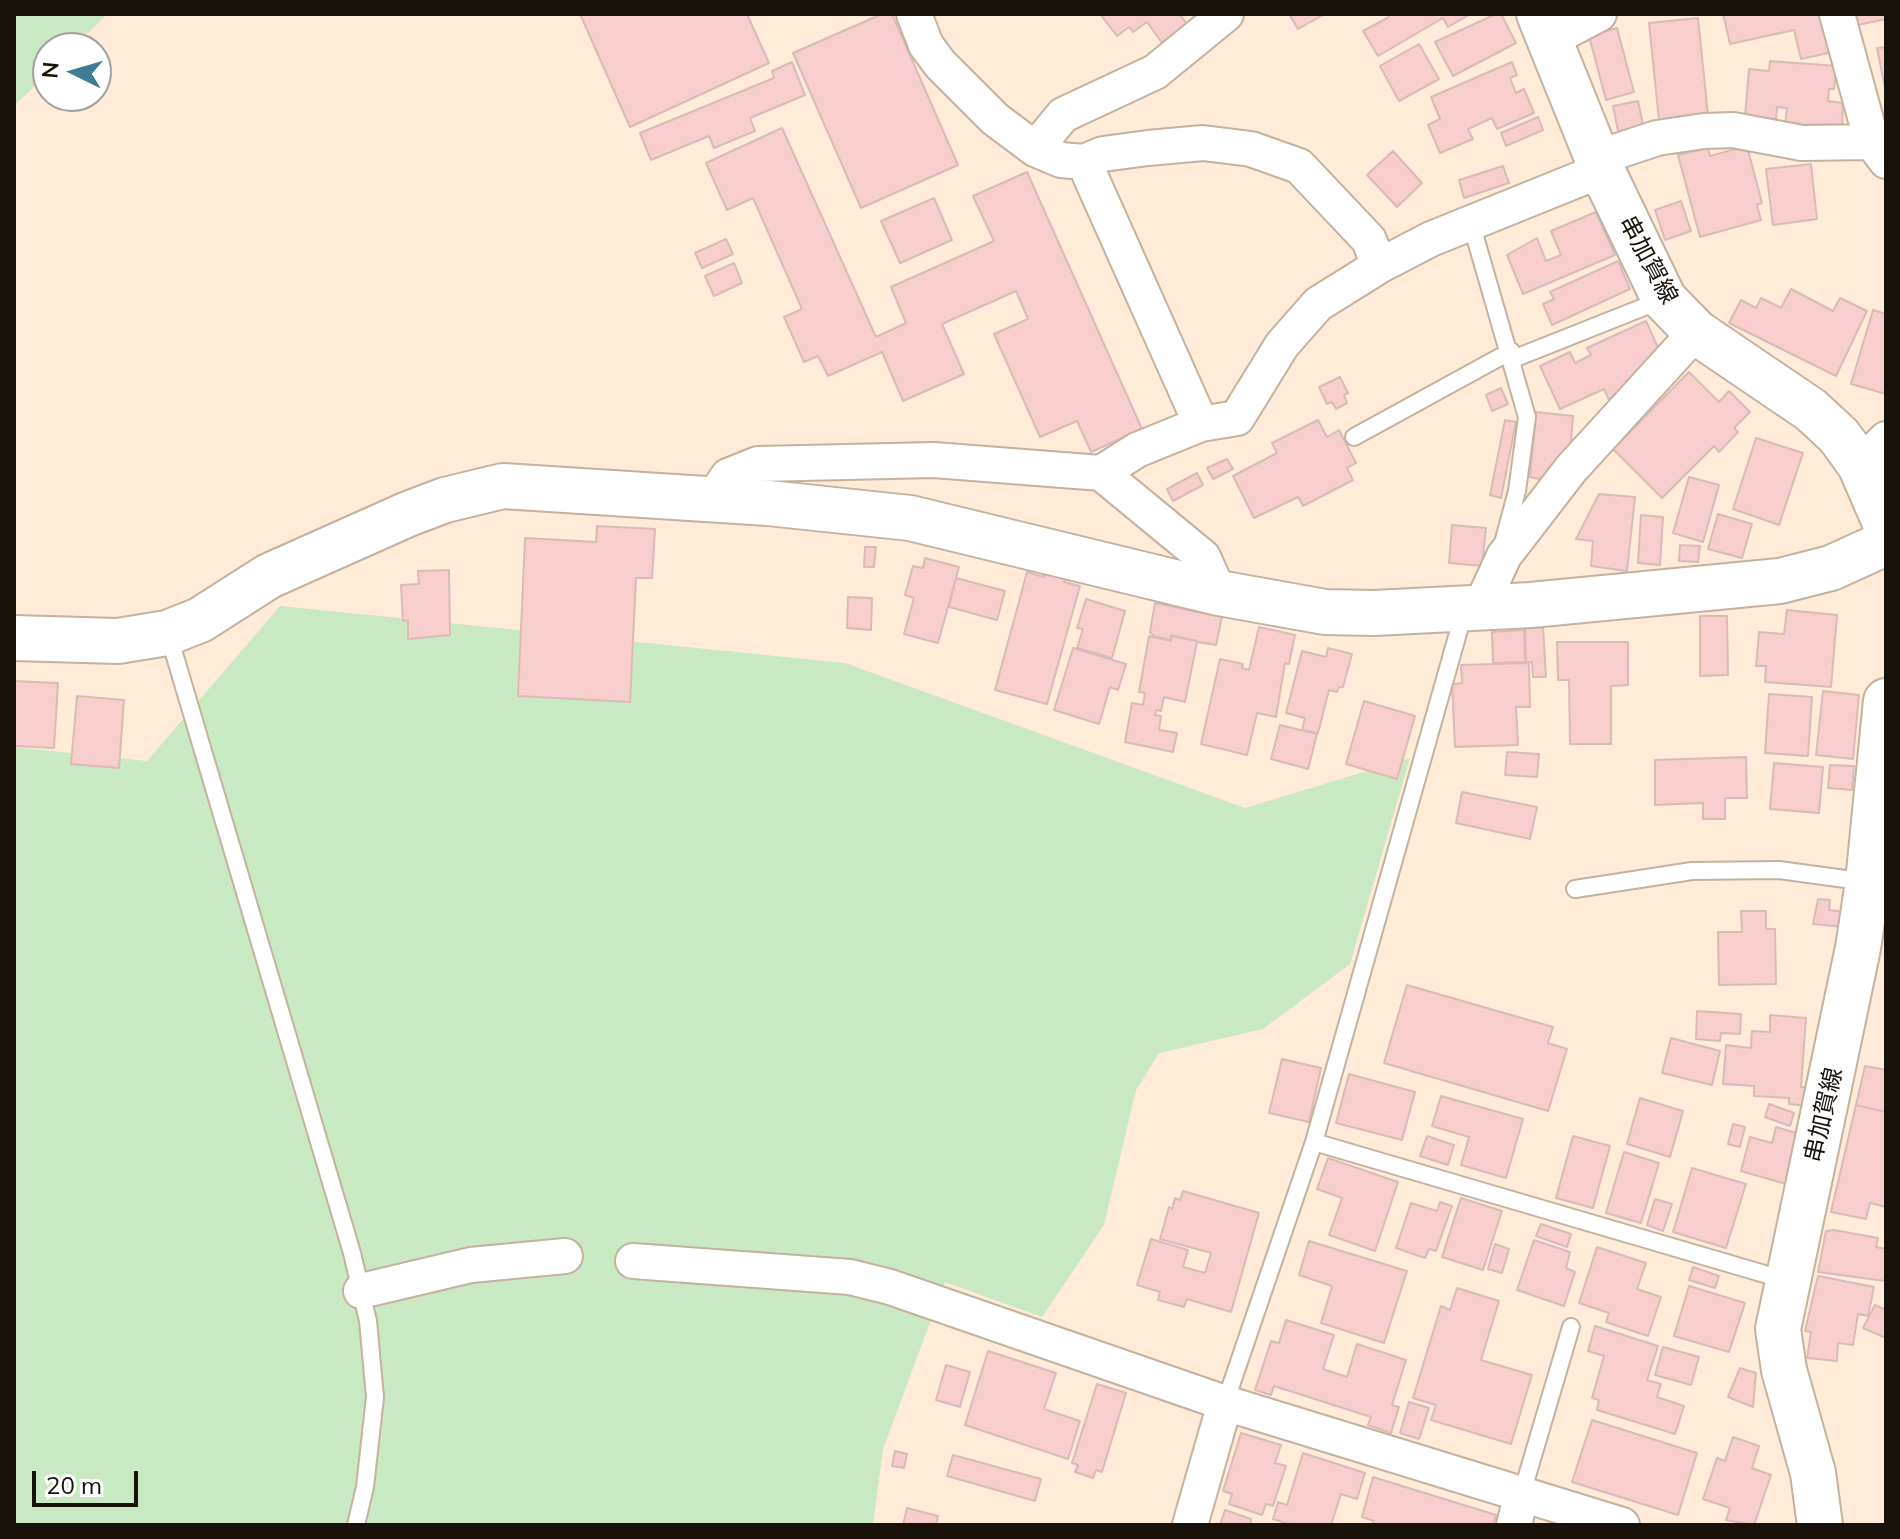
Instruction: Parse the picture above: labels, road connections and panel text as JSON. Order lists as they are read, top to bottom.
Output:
{
  "streets": {
    "street": ["串加賀線"]
  },
  "scale_bar": "20 m",
  "north": "left"
}
